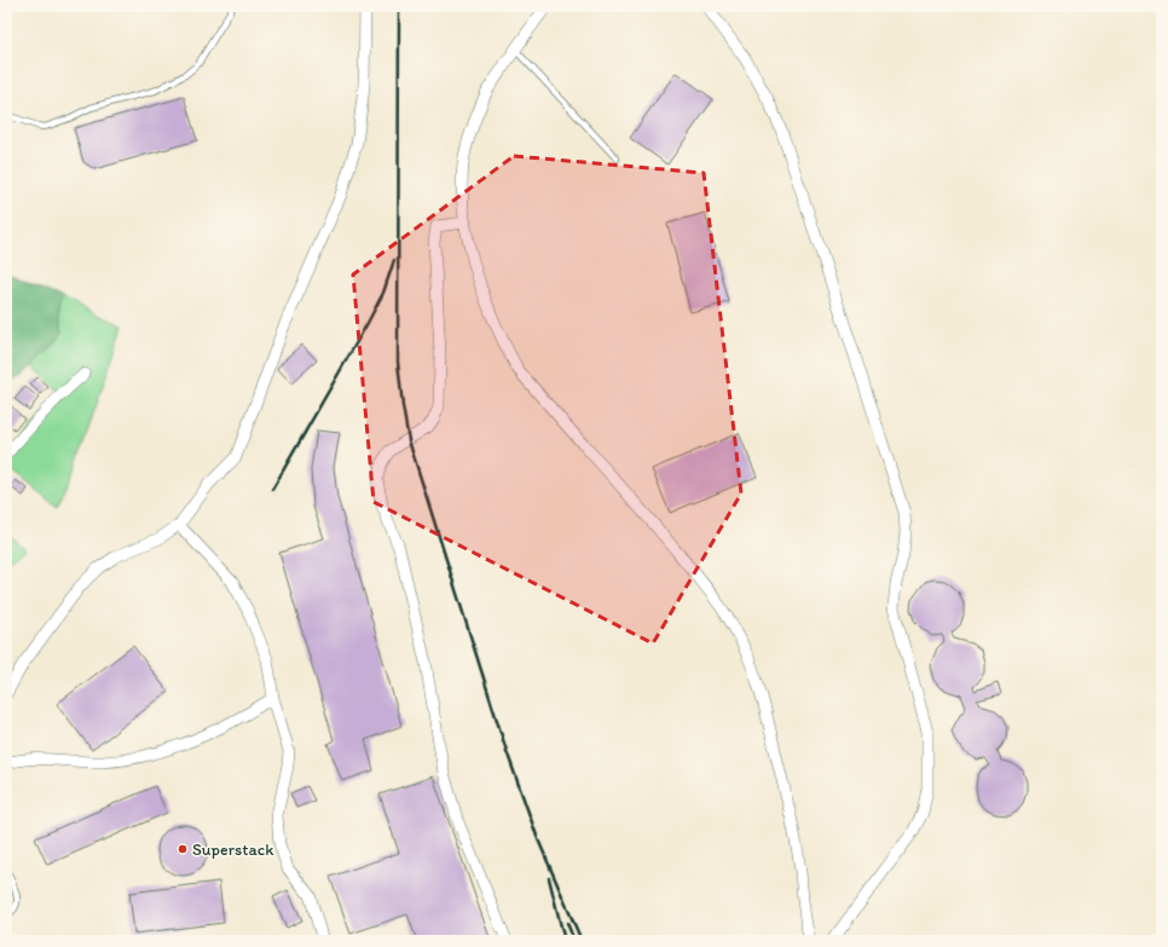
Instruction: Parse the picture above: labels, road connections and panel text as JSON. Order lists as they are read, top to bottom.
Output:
{
  "places": ["Superstack"]
}
